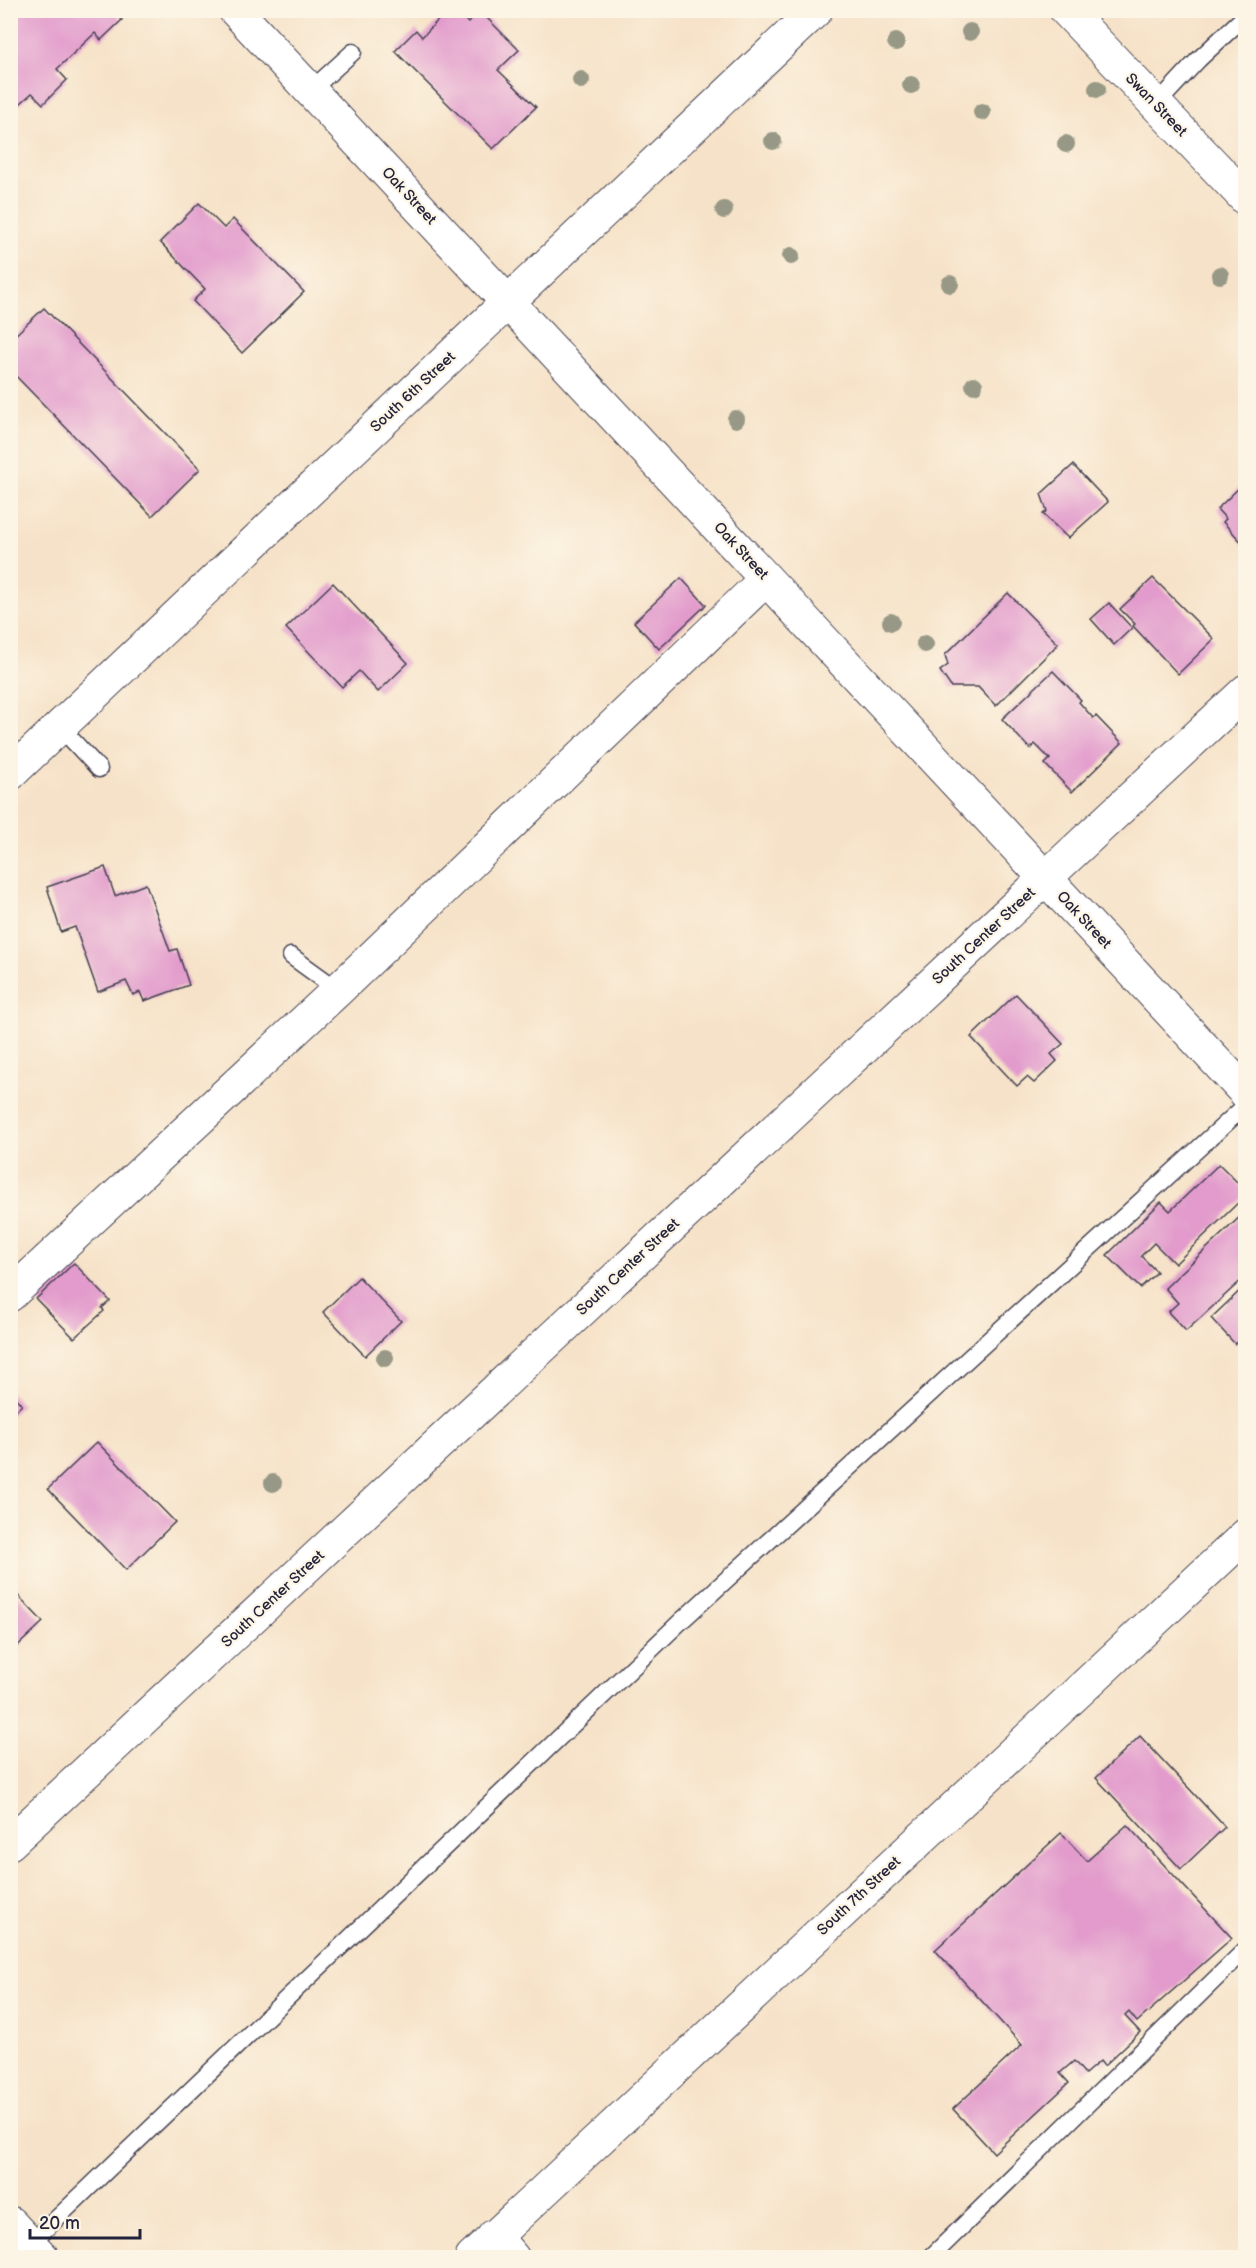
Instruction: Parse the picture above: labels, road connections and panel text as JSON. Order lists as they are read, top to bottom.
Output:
{
  "streets": {
    "street": [
      "Swan Street",
      "Oak Street",
      "South 6th Street",
      "South Center Street",
      "South 7th Street"
    ]
  },
  "crossings": [
    ["Oak Street", "South 6th Street"],
    ["Oak Street", "South Center Street"]
  ],
  "scale_bar": "20 m"
}
